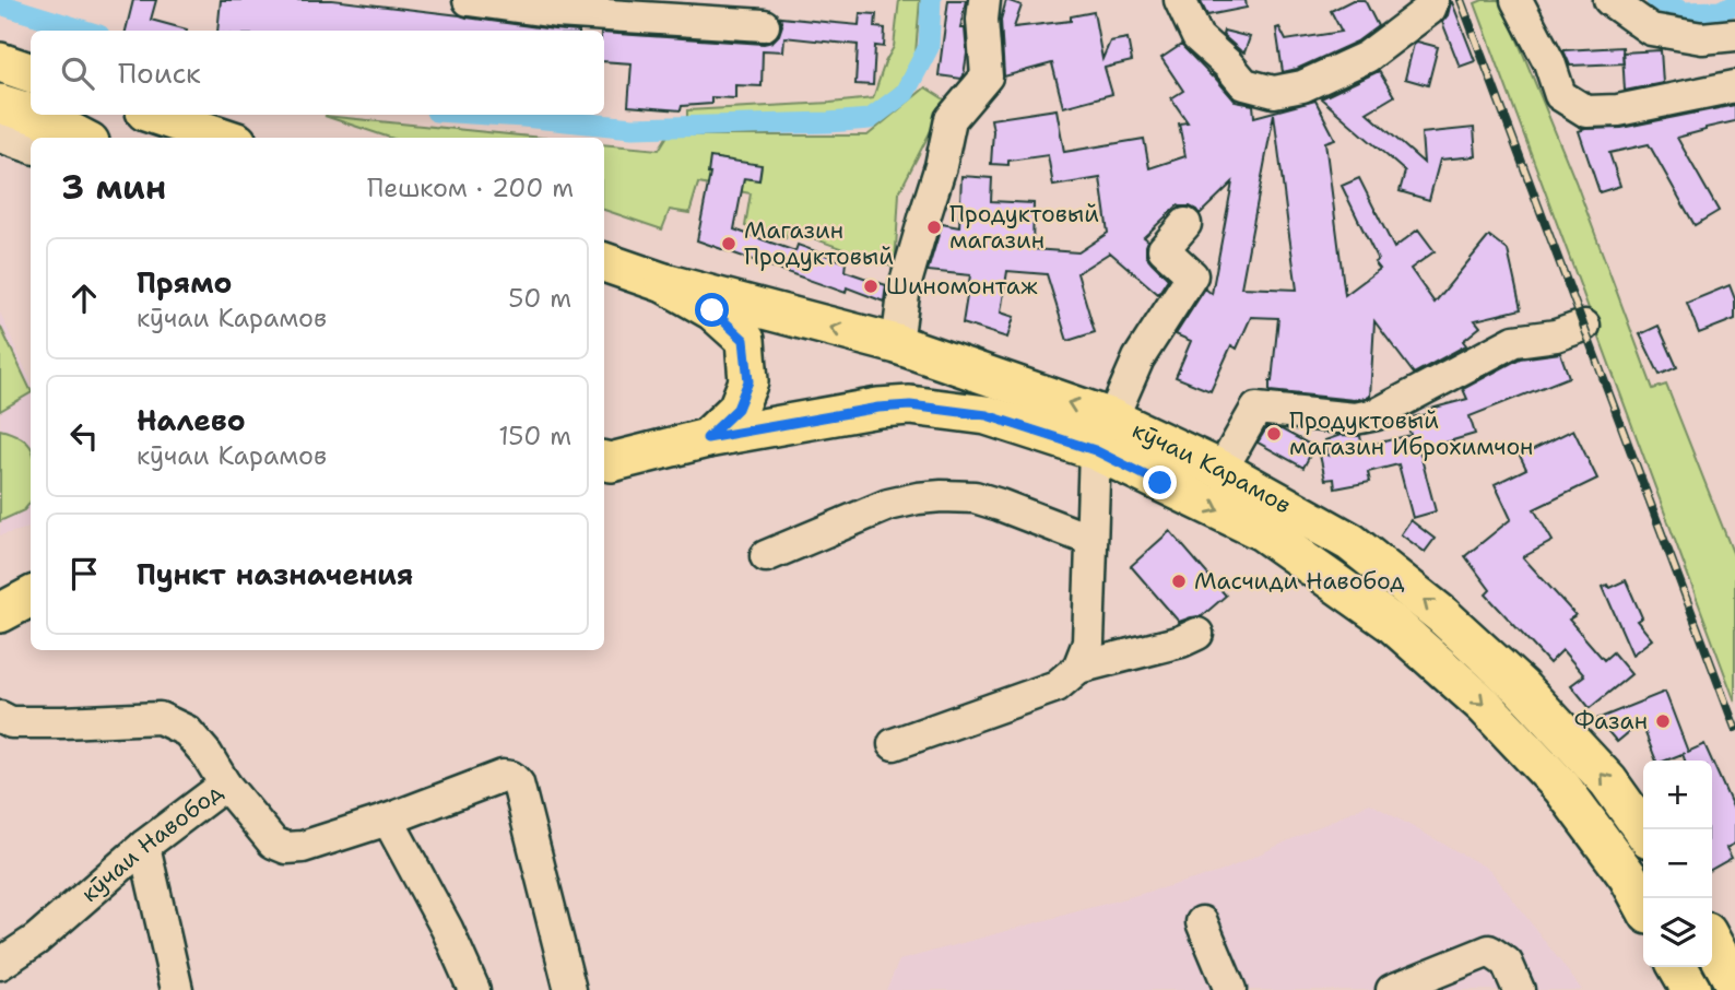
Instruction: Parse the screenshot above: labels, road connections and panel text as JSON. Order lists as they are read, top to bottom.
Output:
{
  "streets": {
    "main road": ["кӯчаи Карамов"],
    "street": ["кӯчаи Навобод"]
  },
  "places": [
    "Продуктовый магазин",
    "Магазин Продуктовый",
    "Шиномонтаж",
    "Продуктовый магазин Иброхимчон",
    "Масчиди Навобод",
    "Фазан"
  ],
  "page": {
    "search": "Поиск",
    "heading": ["3 мин", "Пешком · 200 m"],
    "list": [
      ["Прямо", "кӯчаи Карамов", "50 m"],
      ["Налево", "кӯчаи Карамов", "150 m"],
      "Пункт назначения"
    ],
    "map_buttons": ["+", "−"]
  }
}
